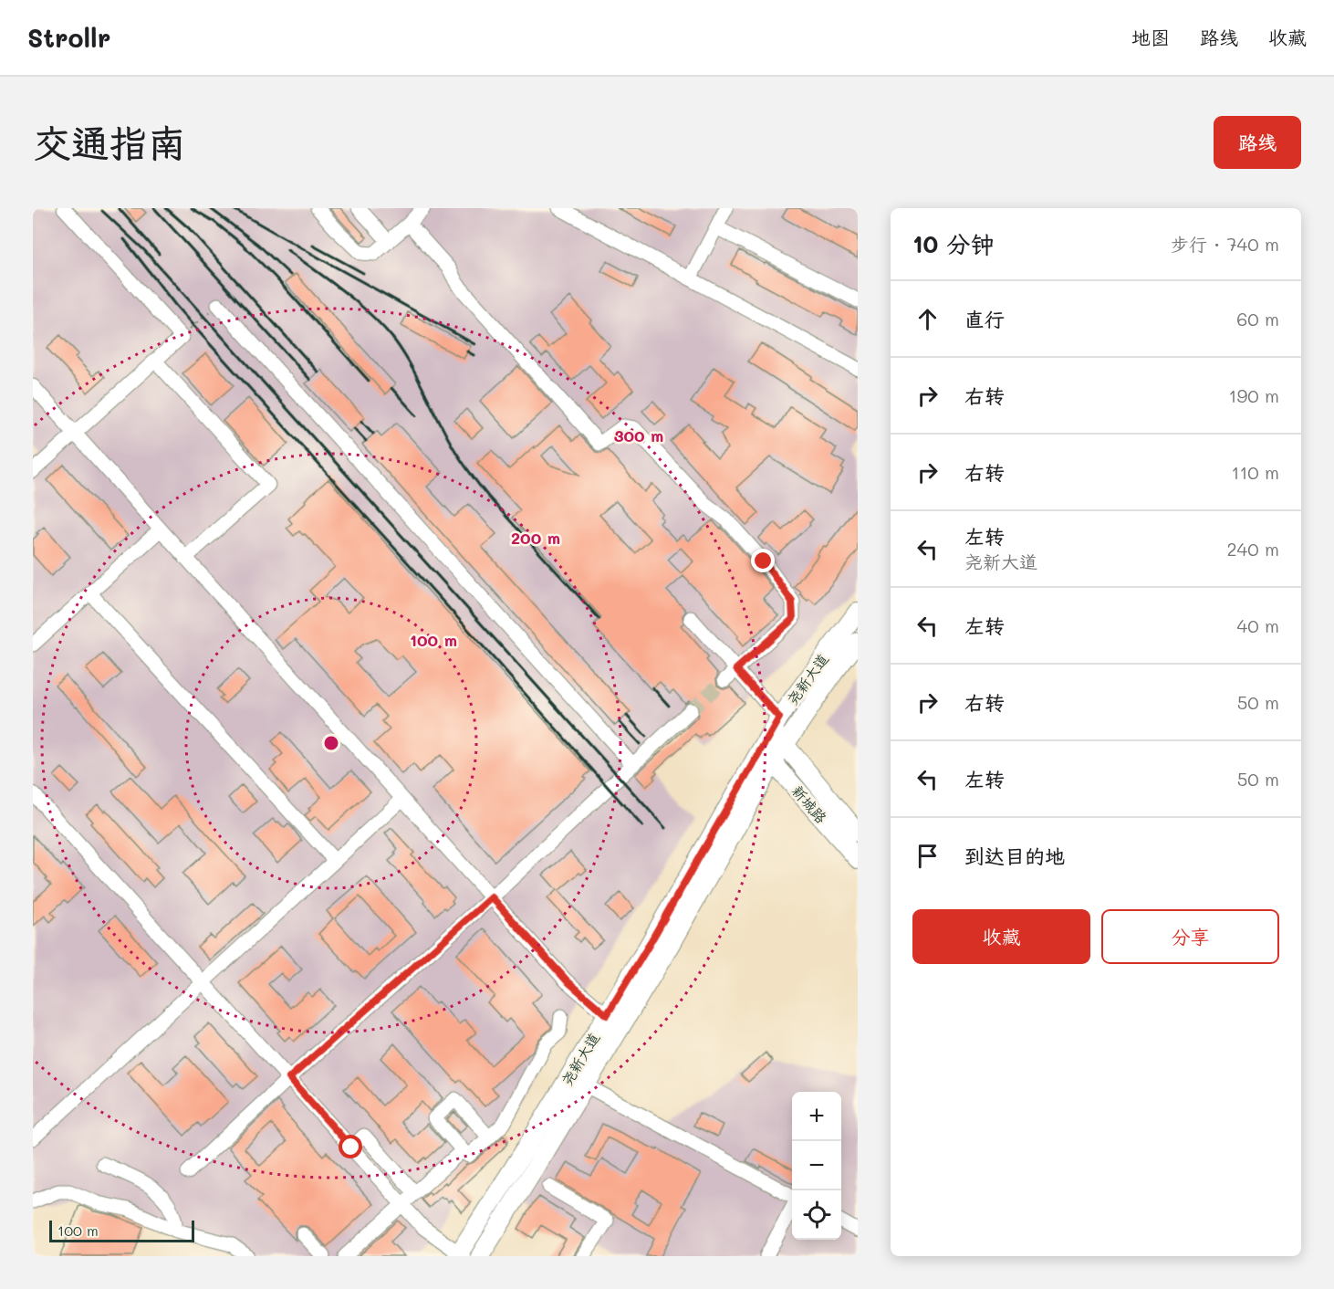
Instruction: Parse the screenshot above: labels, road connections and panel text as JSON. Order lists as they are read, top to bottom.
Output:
{
  "streets": {
    "main road": ["尧新大道", "新城路"]
  },
  "crossings": [
    ["尧新大道", "新城路"]
  ],
  "scale_bar": "100 m",
  "page": {
    "header": "Strollr",
    "nav": ["地图", "路线", "收藏"],
    "buttons": [
      "路线",
      ["收藏", "分享"]
    ],
    "title": "交通指南",
    "heading": ["10 分钟", "步行 · 740 m"],
    "list": [
      ["直行", "60 m"],
      ["右转", "190 m"],
      ["右转", "110 m"],
      ["左转", "尧新大道", "240 m"],
      ["左转", "40 m"],
      ["右转", "50 m"],
      ["左转", "50 m"],
      "到达目的地"
    ],
    "map_buttons": ["+", "−"],
    "scale": "100 m"
  },
  "rings": ["300 m", "200 m", "100 m"]
}
